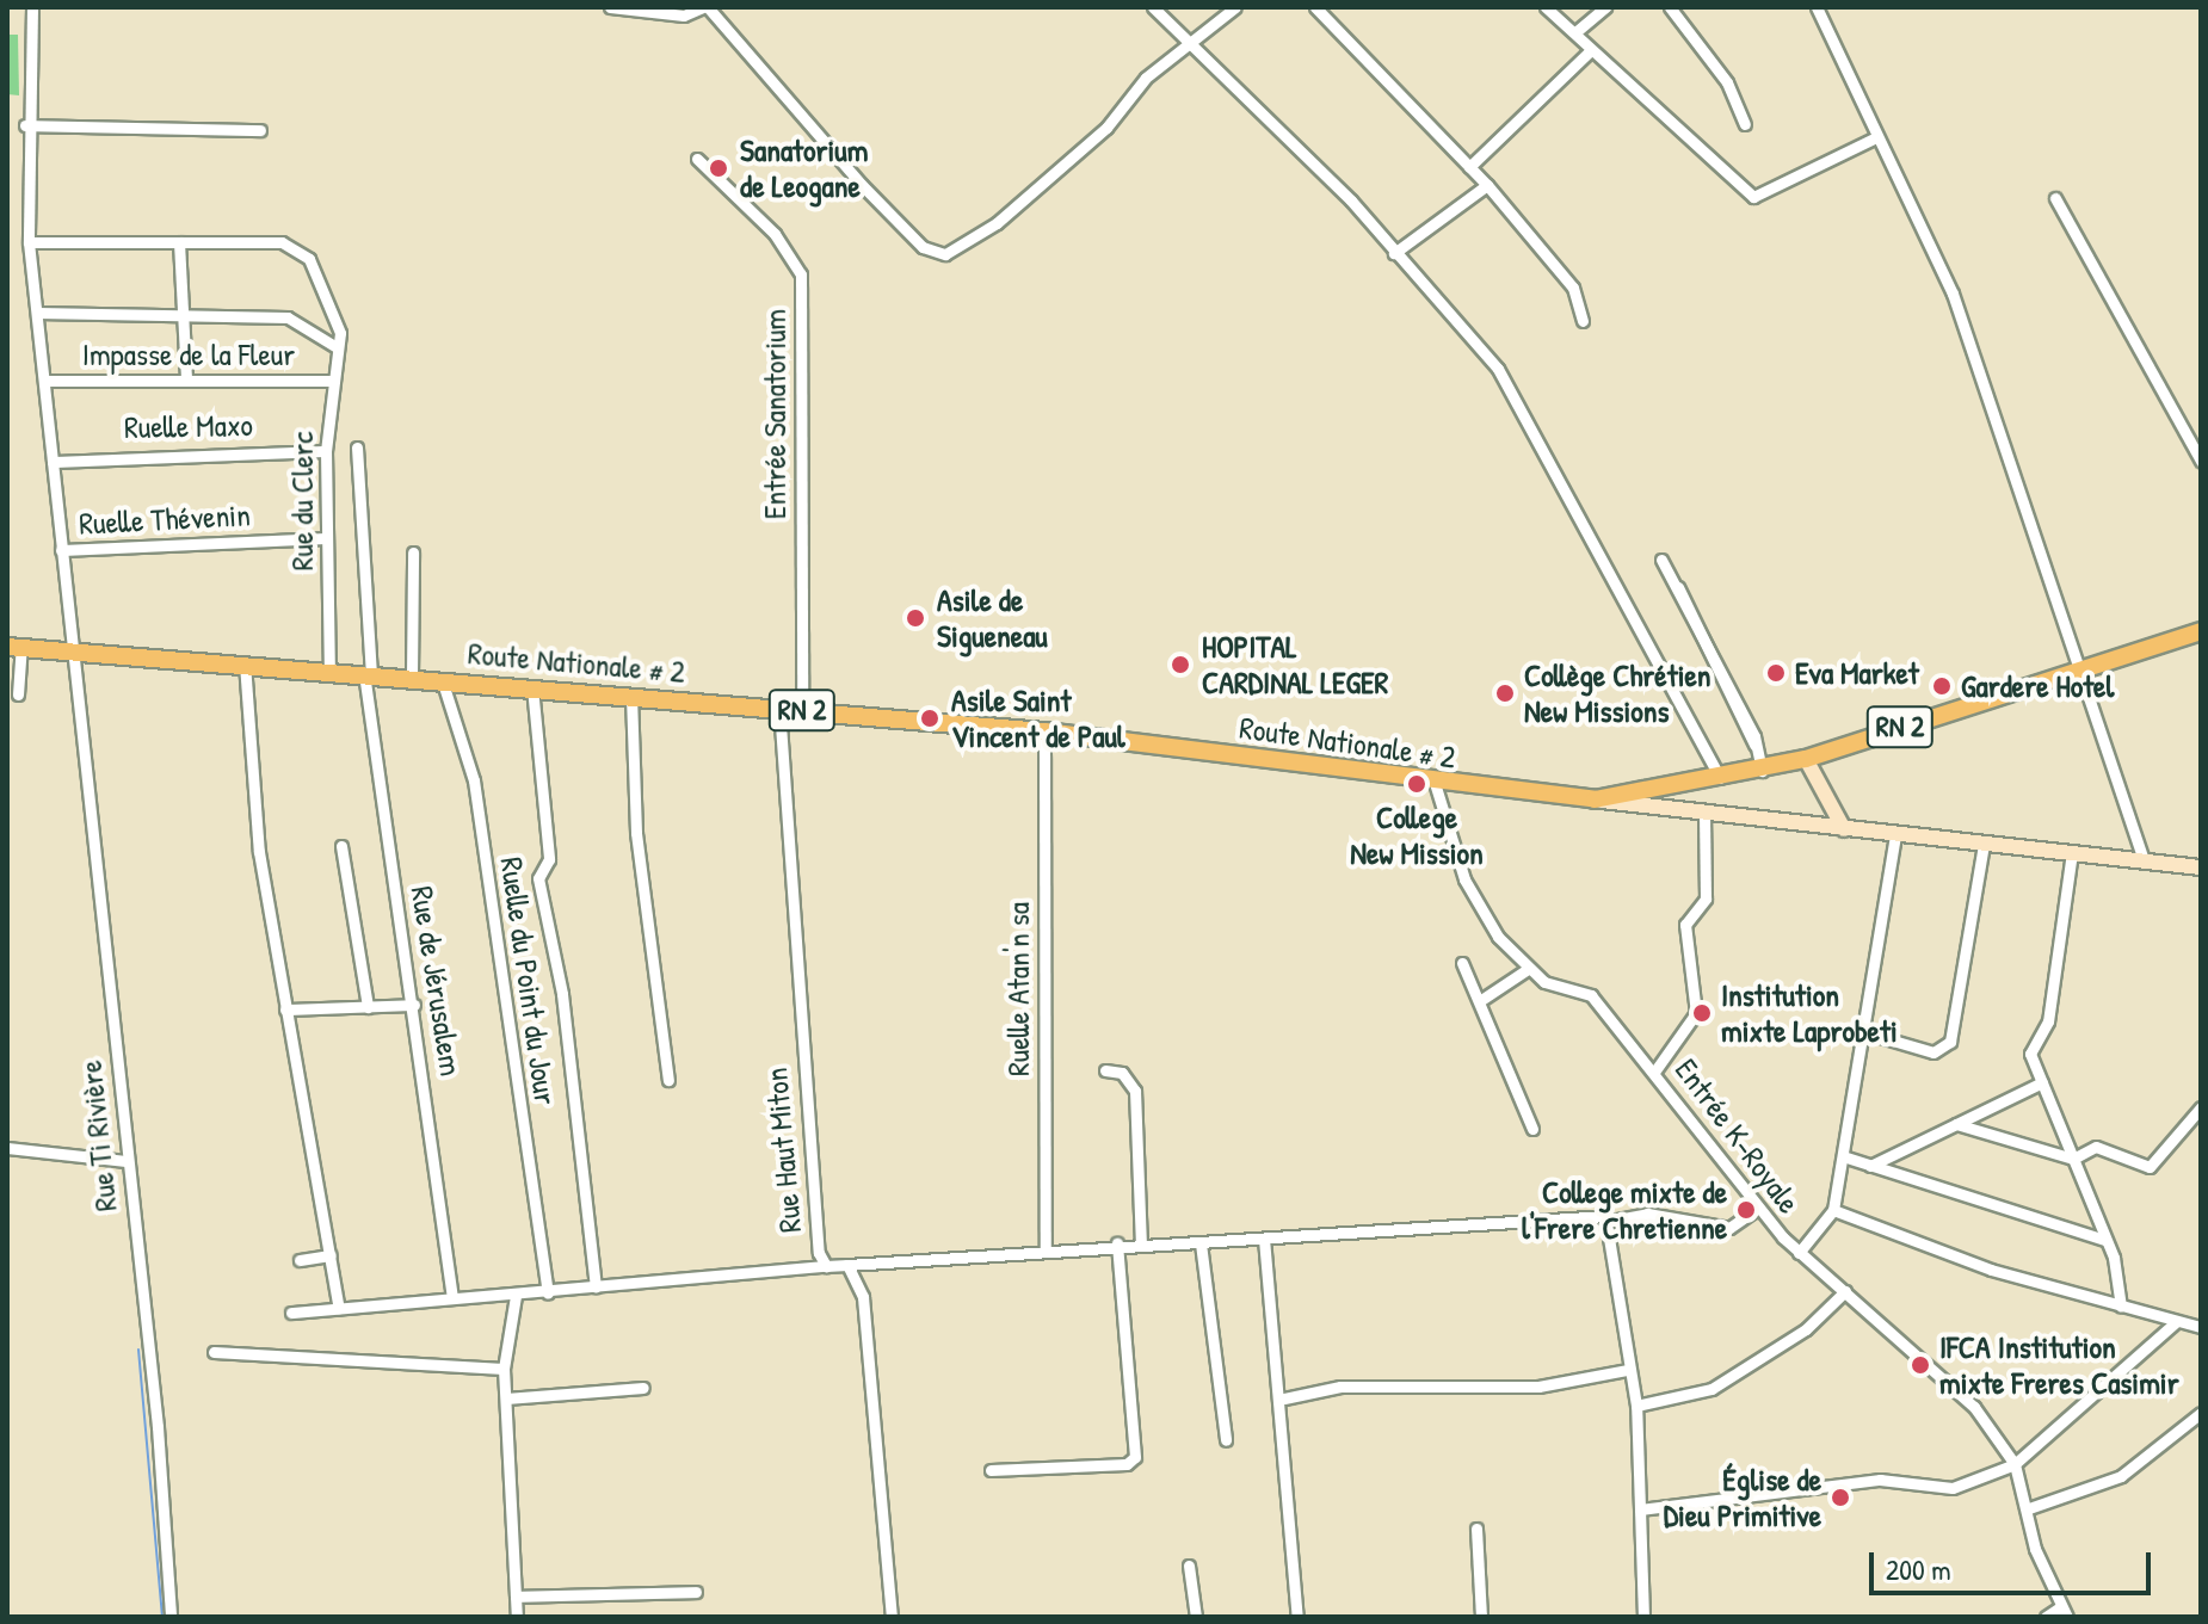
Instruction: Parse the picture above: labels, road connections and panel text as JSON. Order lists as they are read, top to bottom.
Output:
{
  "streets": {
    "main road": ["Route Nationale # 2", "RN 2"],
    "street": [
      "Impasse de la Fleur",
      "Entrée Sanatorium",
      "Ruelle Maxo",
      "Rue du Clerc",
      "Ruelle Thévenin",
      "Rue de Jérusalem",
      "Ruelle du Point du Jour",
      "Ruelle Atan'n sa",
      "Rue Ti Rivière",
      "Entrée K-Royale",
      "Rue Haut Miton"
    ]
  },
  "crossings": [
    ["Impasse de la Fleur", "Rue du Clerc"],
    ["Impasse de la Fleur", "Rue Ti Rivière"],
    ["Entrée Sanatorium", "Route Nationale # 2"],
    ["Ruelle Maxo", "Rue du Clerc"],
    ["Ruelle Maxo", "Rue Ti Rivière"],
    ["Rue du Clerc", "Ruelle Thévenin"],
    ["Rue du Clerc", "Route Nationale # 2"],
    ["Ruelle Thévenin", "Rue Ti Rivière"],
    ["Route Nationale # 2", "Rue de Jérusalem"],
    ["Route Nationale # 2", "Ruelle du Point du Jour"],
    ["Route Nationale # 2", "Ruelle Atan'n sa"],
    ["Route Nationale # 2", "Rue Ti Rivière"],
    ["Route Nationale # 2", "Rue Haut Miton"],
    ["Ruelle Atan'n sa", "Rue Haut Miton"],
    ["Entrée K-Royale", "Rue Haut Miton"]
  ],
  "places": [
    "Sanatorium de Leogane",
    "Asile de Sigueneau",
    "HOPITAL CARDINAL LEGER",
    "Eva Market",
    "Gardere Hotel",
    "Collège Chrétien New Missions",
    "Asile Saint Vincent de Paul",
    "College New Mission",
    "Institution mixte Laprobeti",
    "College mixte de l'Frere Chretienne",
    "IFCA Institution mixte Freres Casimir",
    "Église de Dieu Primitive"
  ],
  "scale_bar": "200 m"
}
